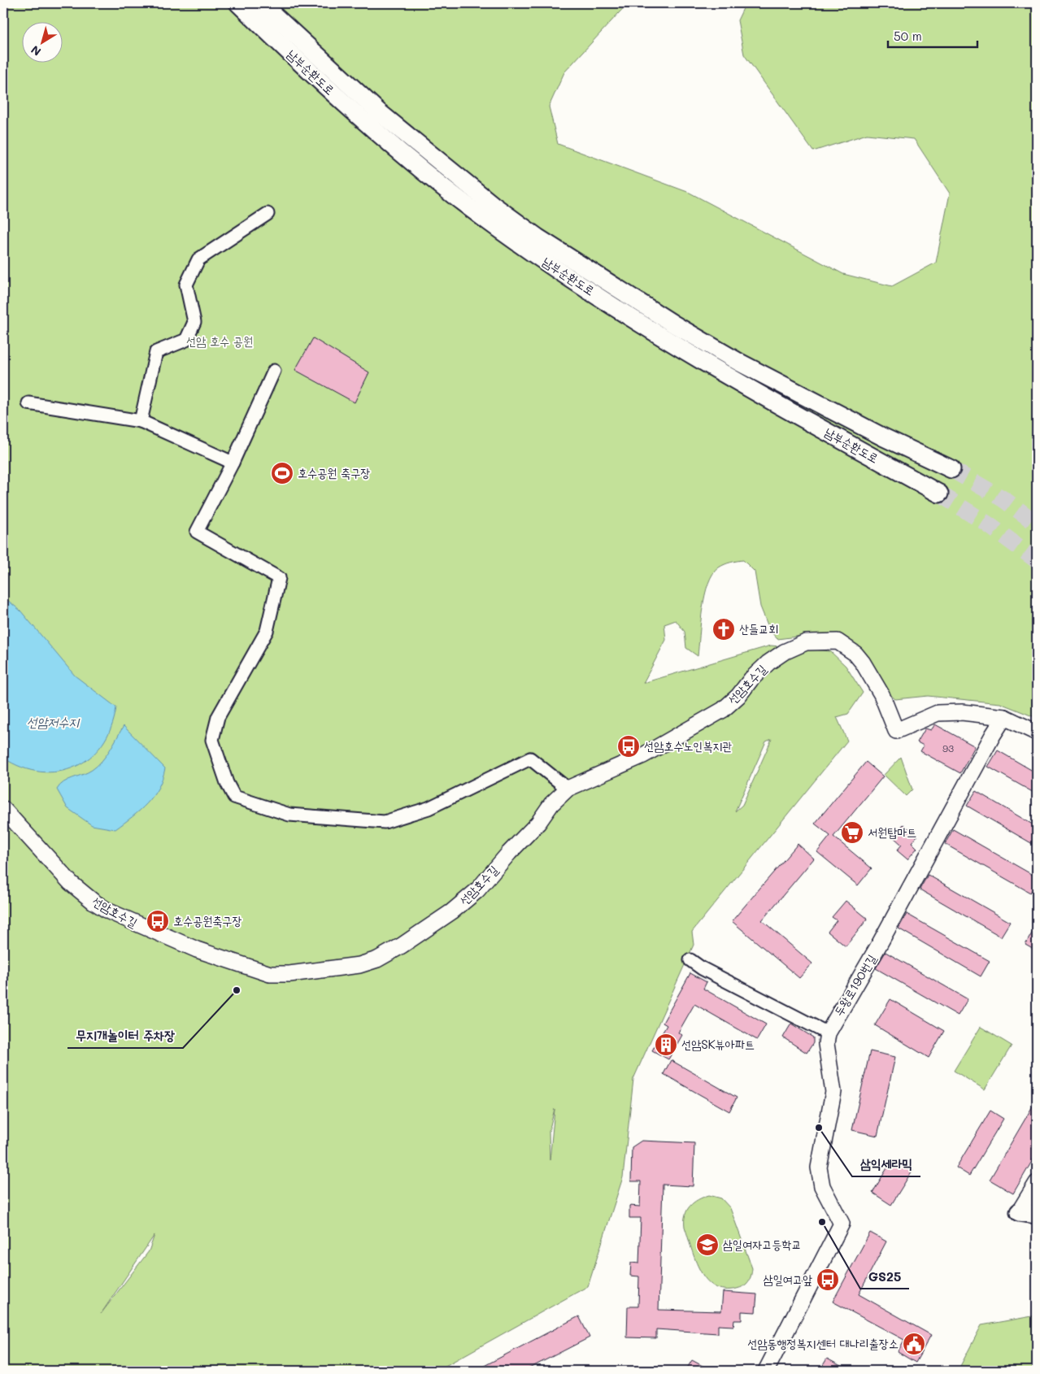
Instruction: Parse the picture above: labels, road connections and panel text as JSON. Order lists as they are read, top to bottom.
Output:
{
  "streets": {
    "main road": ["남부순환도로"],
    "street": ["선암호수길", "두왕로190번길"]
  },
  "crossings": [
    ["선암호수길", "두왕로190번길"]
  ],
  "water": ["선암저수지"],
  "parks": ["선암 호수 공원"],
  "places": {
    "sports": ["호수공원 축구장"],
    "church": ["산들교회"],
    "bus stop": ["선암호수노인복지관", "호수공원축구장", "삼일여고앞"],
    "supermarket": ["서원탑마트"],
    "other": ["무지개놀이터 주차장", "삼익세라믹", "GS25"],
    "building": ["선암SK뷰아파트"],
    "school or university": ["삼일여자고등학교"],
    "public building": ["선암동행정복지센터 대나리출장소"]
  },
  "house_numbers": ["93"],
  "scale_bar": "50 m",
  "north": "bottom left"
}
